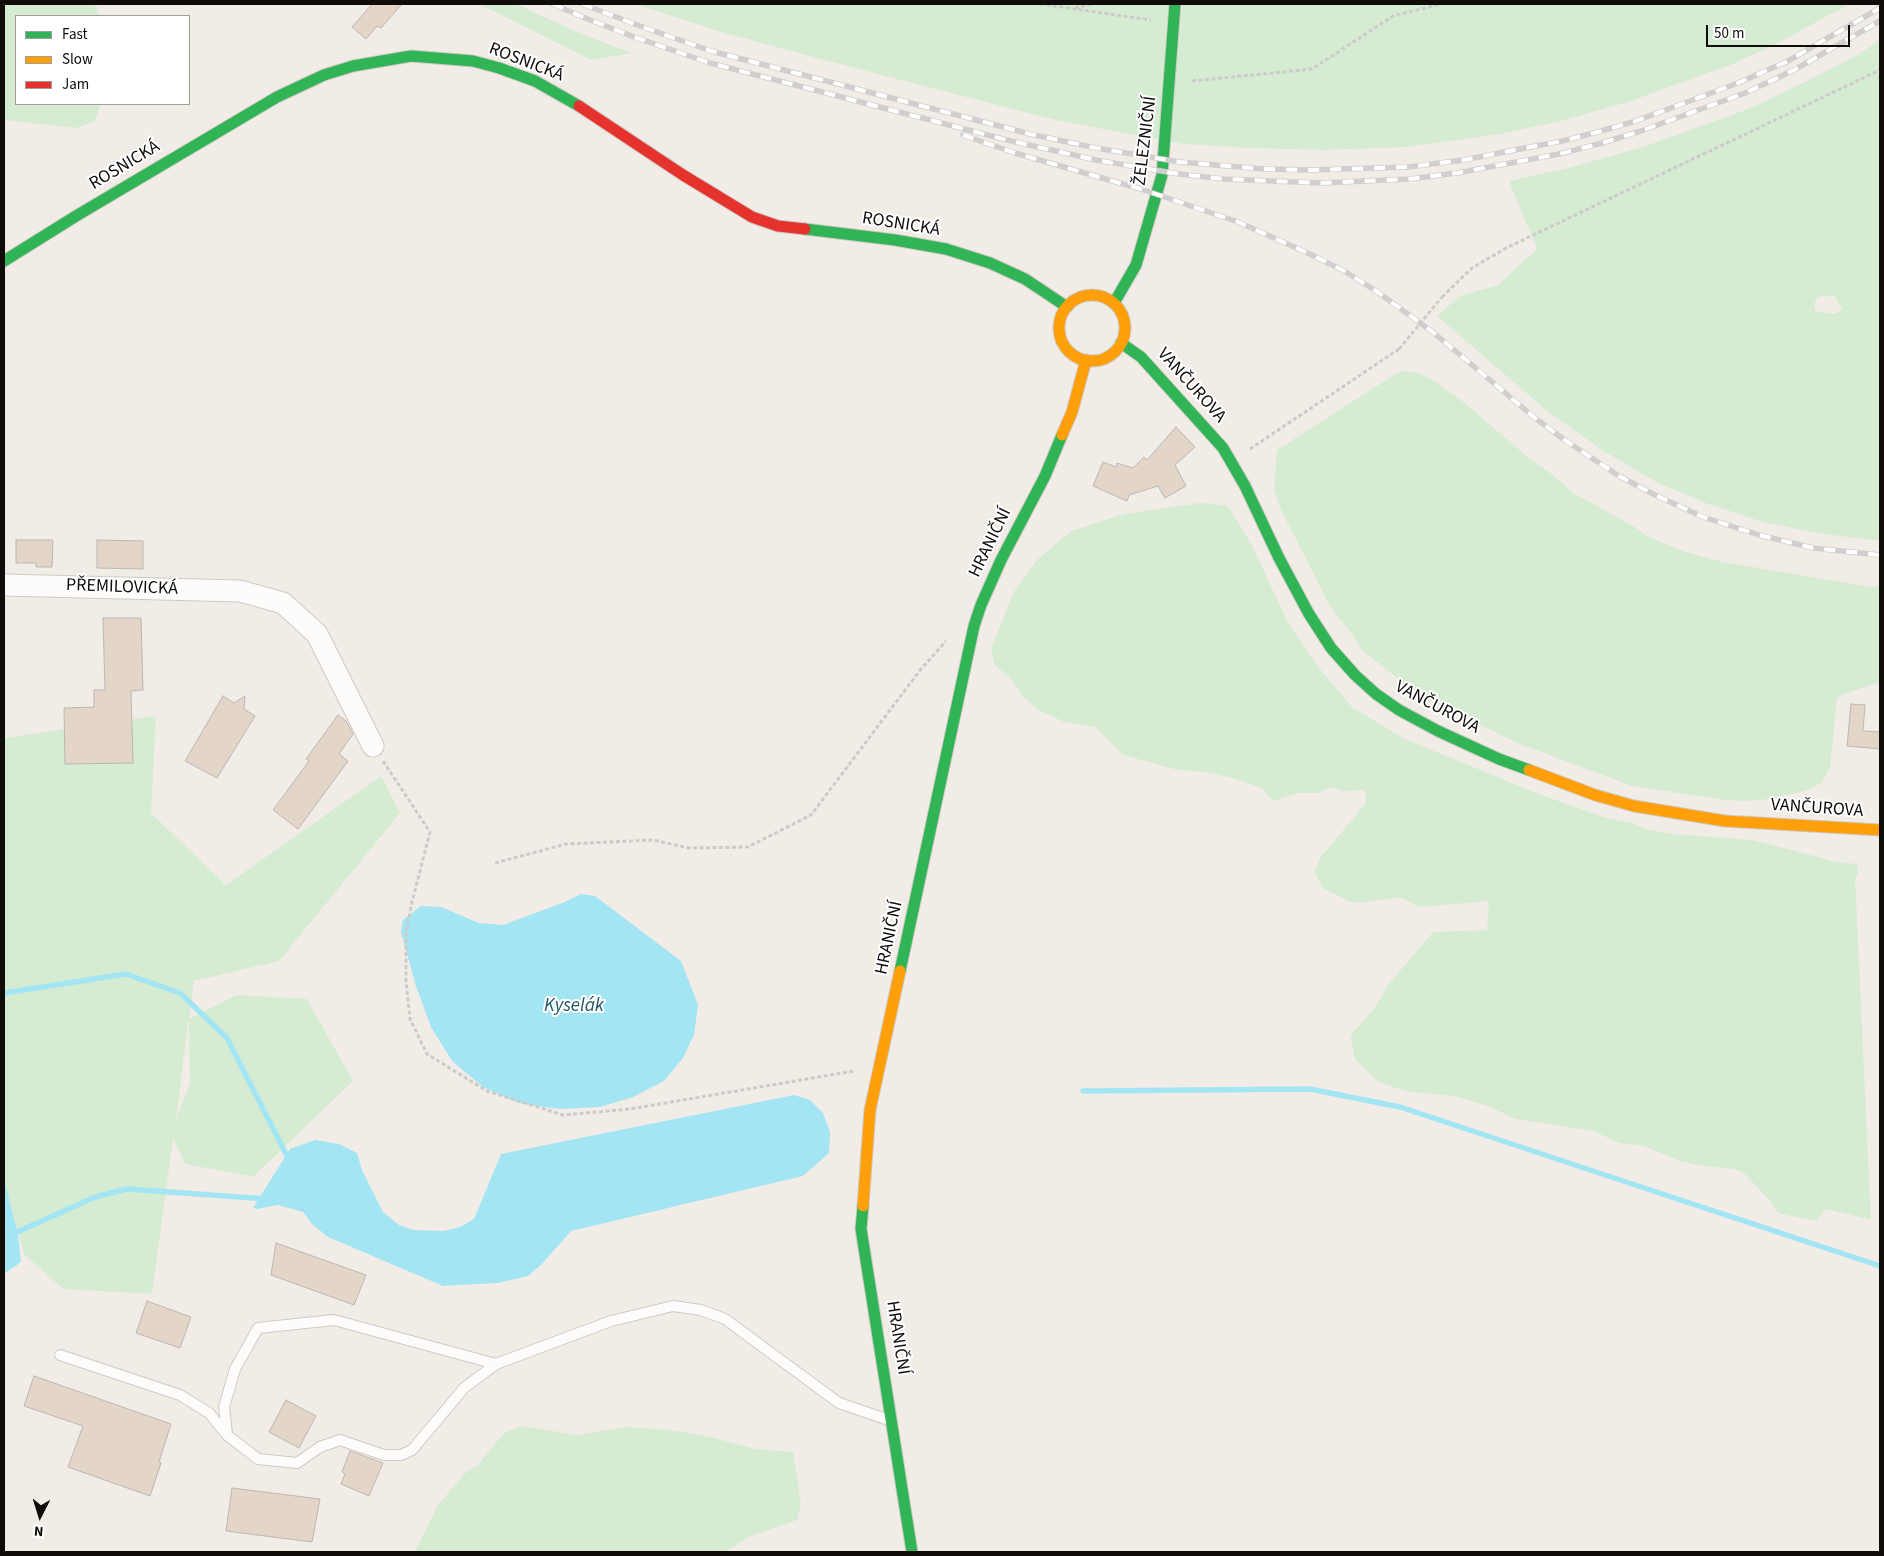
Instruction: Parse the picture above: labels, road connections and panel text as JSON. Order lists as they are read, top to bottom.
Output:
{
  "streets": {
    "street": [
      "ROSNICKÁ",
      "ŽELEZNIČNÍ",
      "VANČUROVA",
      "HRANIČNÍ",
      "PŘEMILOVICKÁ"
    ]
  },
  "crossings": [
    ["ROSNICKÁ", "ŽELEZNIČNÍ"],
    ["ROSNICKÁ", "VANČUROVA"],
    ["ROSNICKÁ", "HRANIČNÍ"],
    ["ŽELEZNIČNÍ", "VANČUROVA"],
    ["ŽELEZNIČNÍ", "HRANIČNÍ"],
    ["VANČUROVA", "HRANIČNÍ"]
  ],
  "water": ["Kyselák"],
  "legend": ["Fast", "Slow", "Jam"],
  "scale_bar": "50 m",
  "north": "bottom"
}
